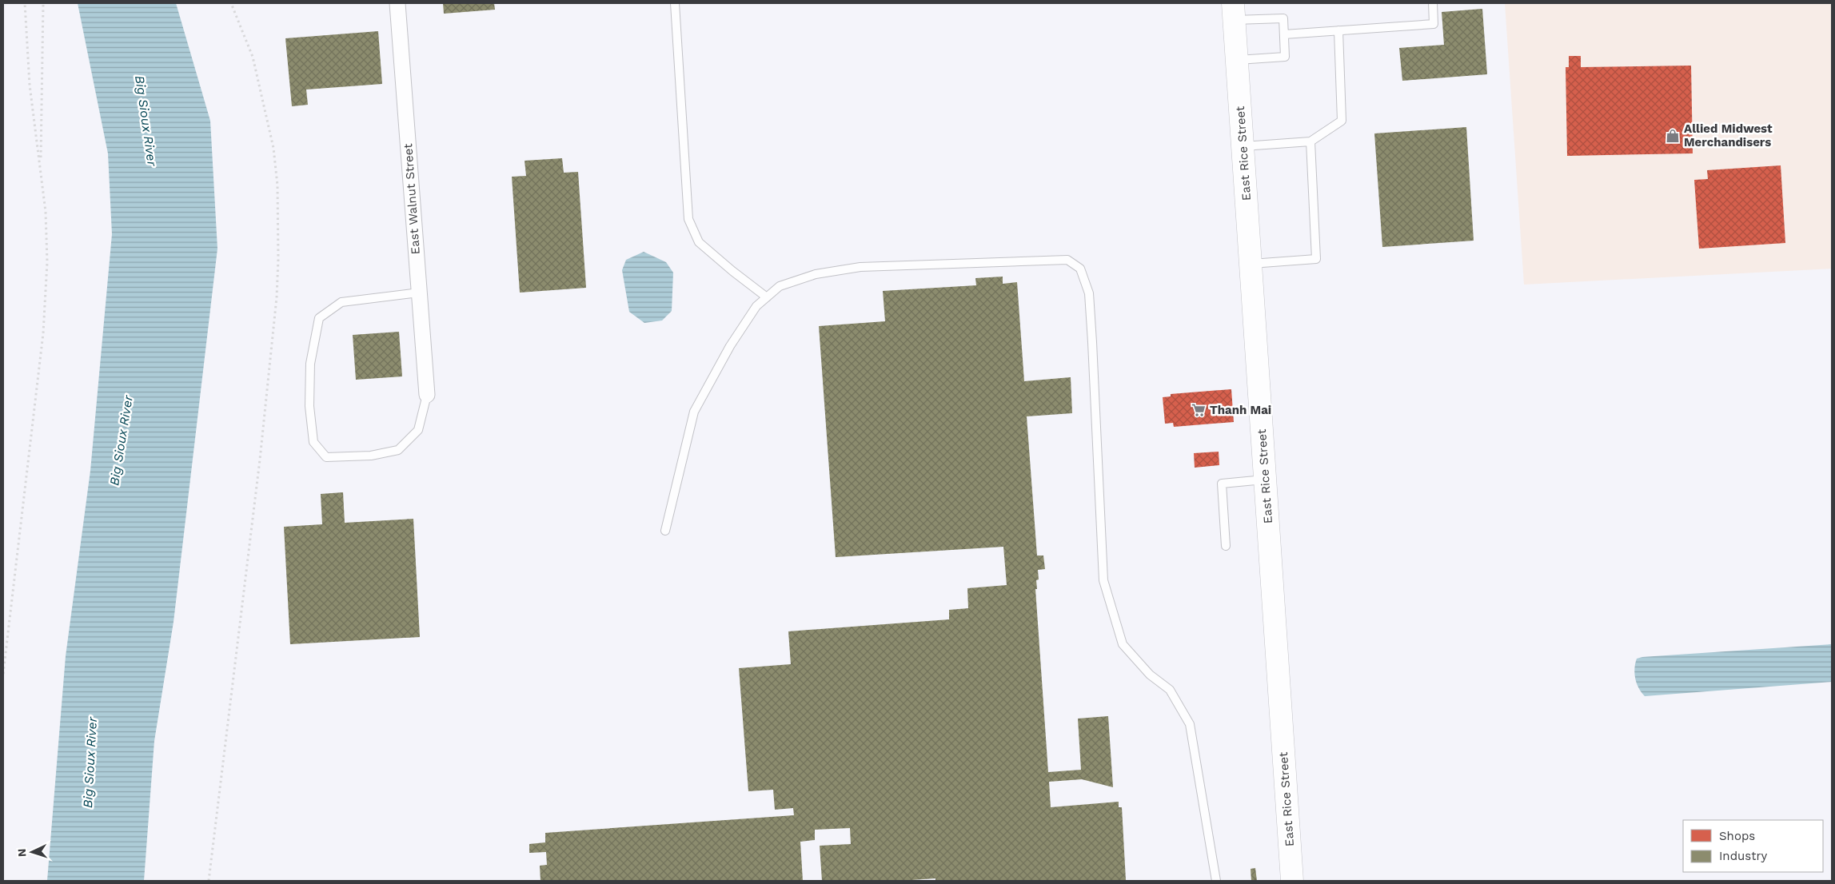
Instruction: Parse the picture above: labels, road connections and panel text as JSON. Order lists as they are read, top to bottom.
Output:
{
  "streets": {
    "street": ["East Rice Street", "East Walnut Street"]
  },
  "water": ["Big Sioux River"],
  "places": {
    "shop": ["Allied Midwest Merchandisers"],
    "supermarket": ["Thanh Mai"]
  },
  "legend": ["Shops", "Industry"],
  "north": "left"
}
